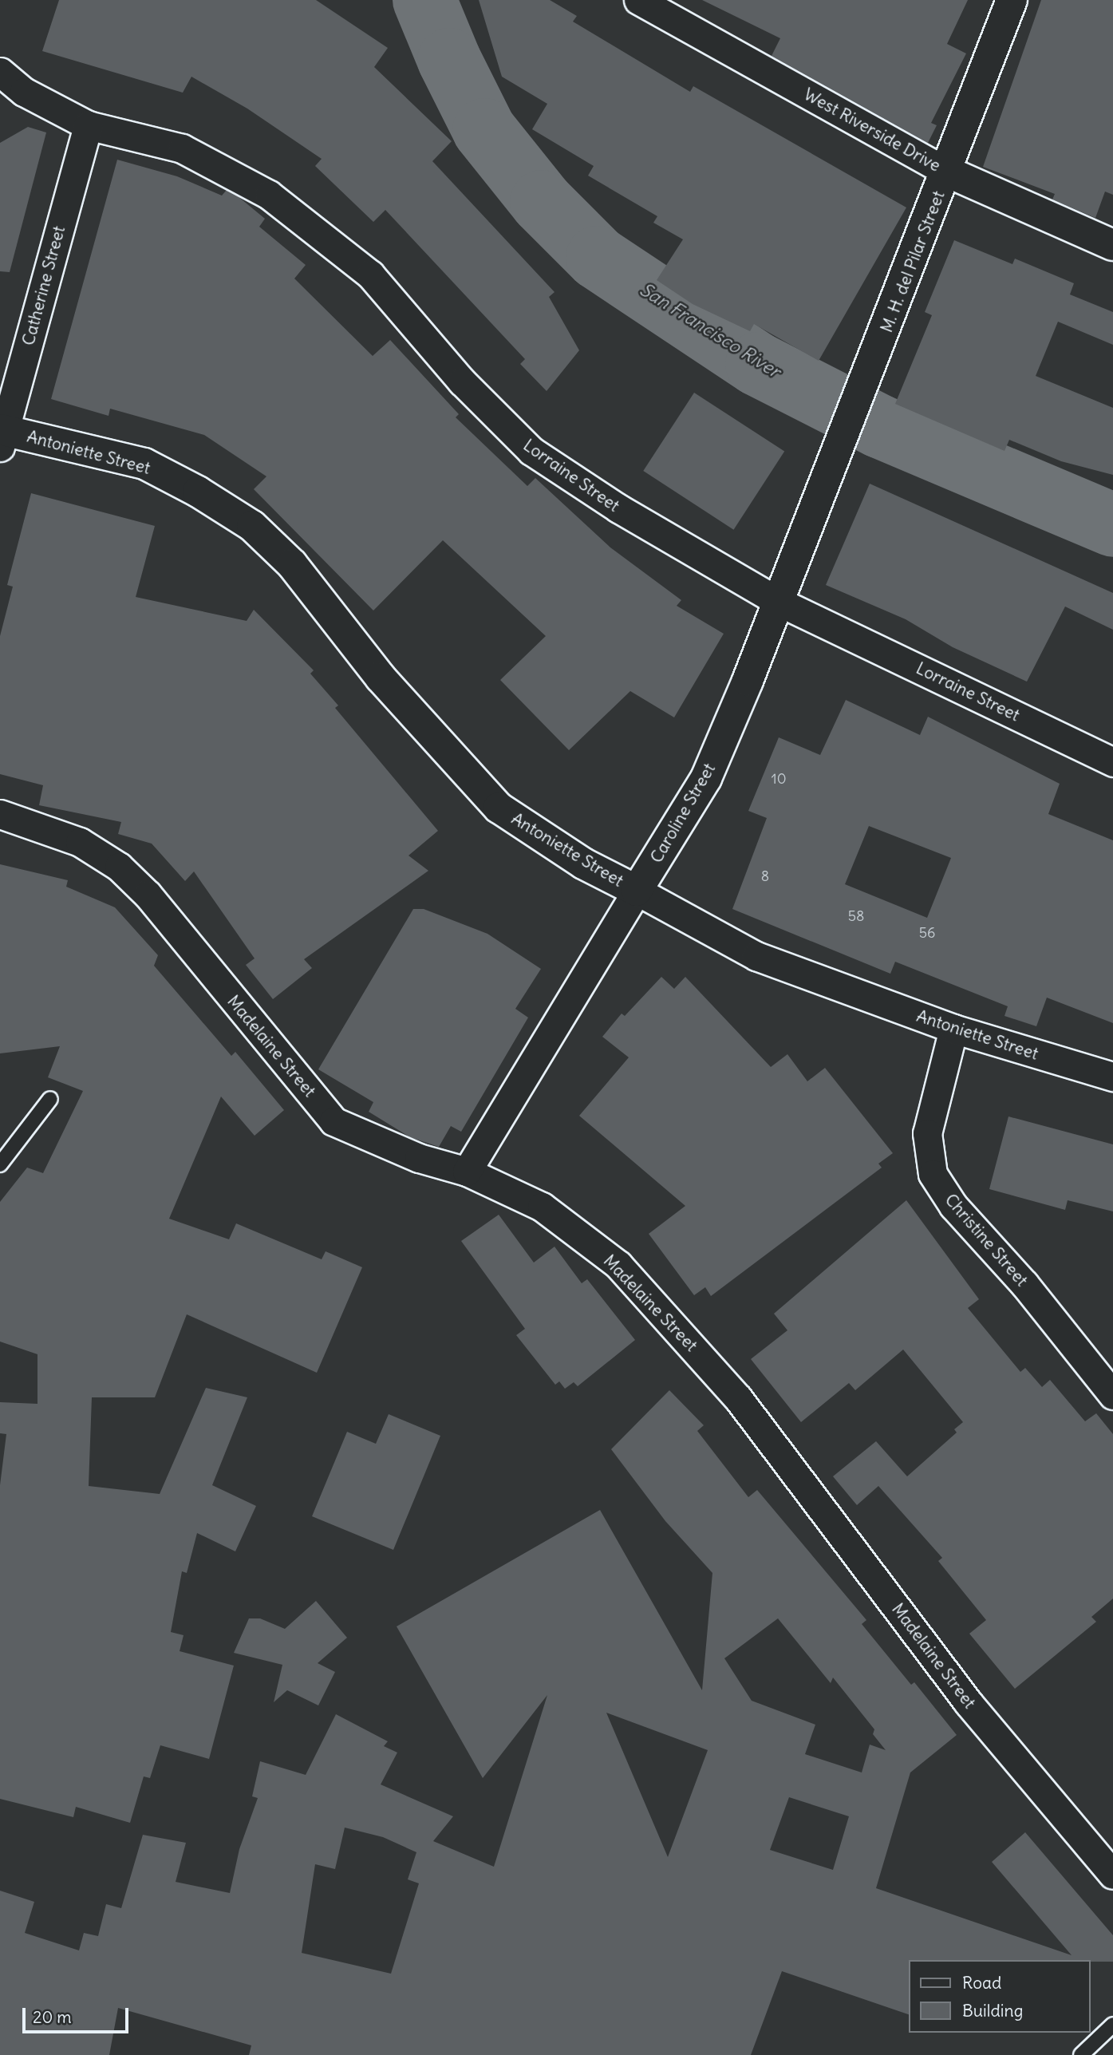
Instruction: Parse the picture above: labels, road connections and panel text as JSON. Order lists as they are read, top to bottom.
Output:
{
  "streets": {
    "street": [
      "West Riverside Drive",
      "M. H. del Pilar Street",
      "Catherine Street",
      "Antoniette Street",
      "Lorraine Street",
      "Caroline Street",
      "Madelaine Street",
      "Christine Street"
    ]
  },
  "crossings": [
    ["West Riverside Drive", "M. H. del Pilar Street"],
    ["M. H. del Pilar Street", "Caroline Street"],
    ["Catherine Street", "Antoniette Street"],
    ["Catherine Street", "Lorraine Street"],
    ["Antoniette Street", "Caroline Street"],
    ["Antoniette Street", "Christine Street"],
    ["Lorraine Street", "Caroline Street"],
    ["Caroline Street", "Madelaine Street"]
  ],
  "water": ["San Francisco River"],
  "house_numbers": [
    "10",
    "8",
    "58",
    "56"
  ],
  "legend": ["Road", "Building"],
  "scale_bar": "20 m"
}
